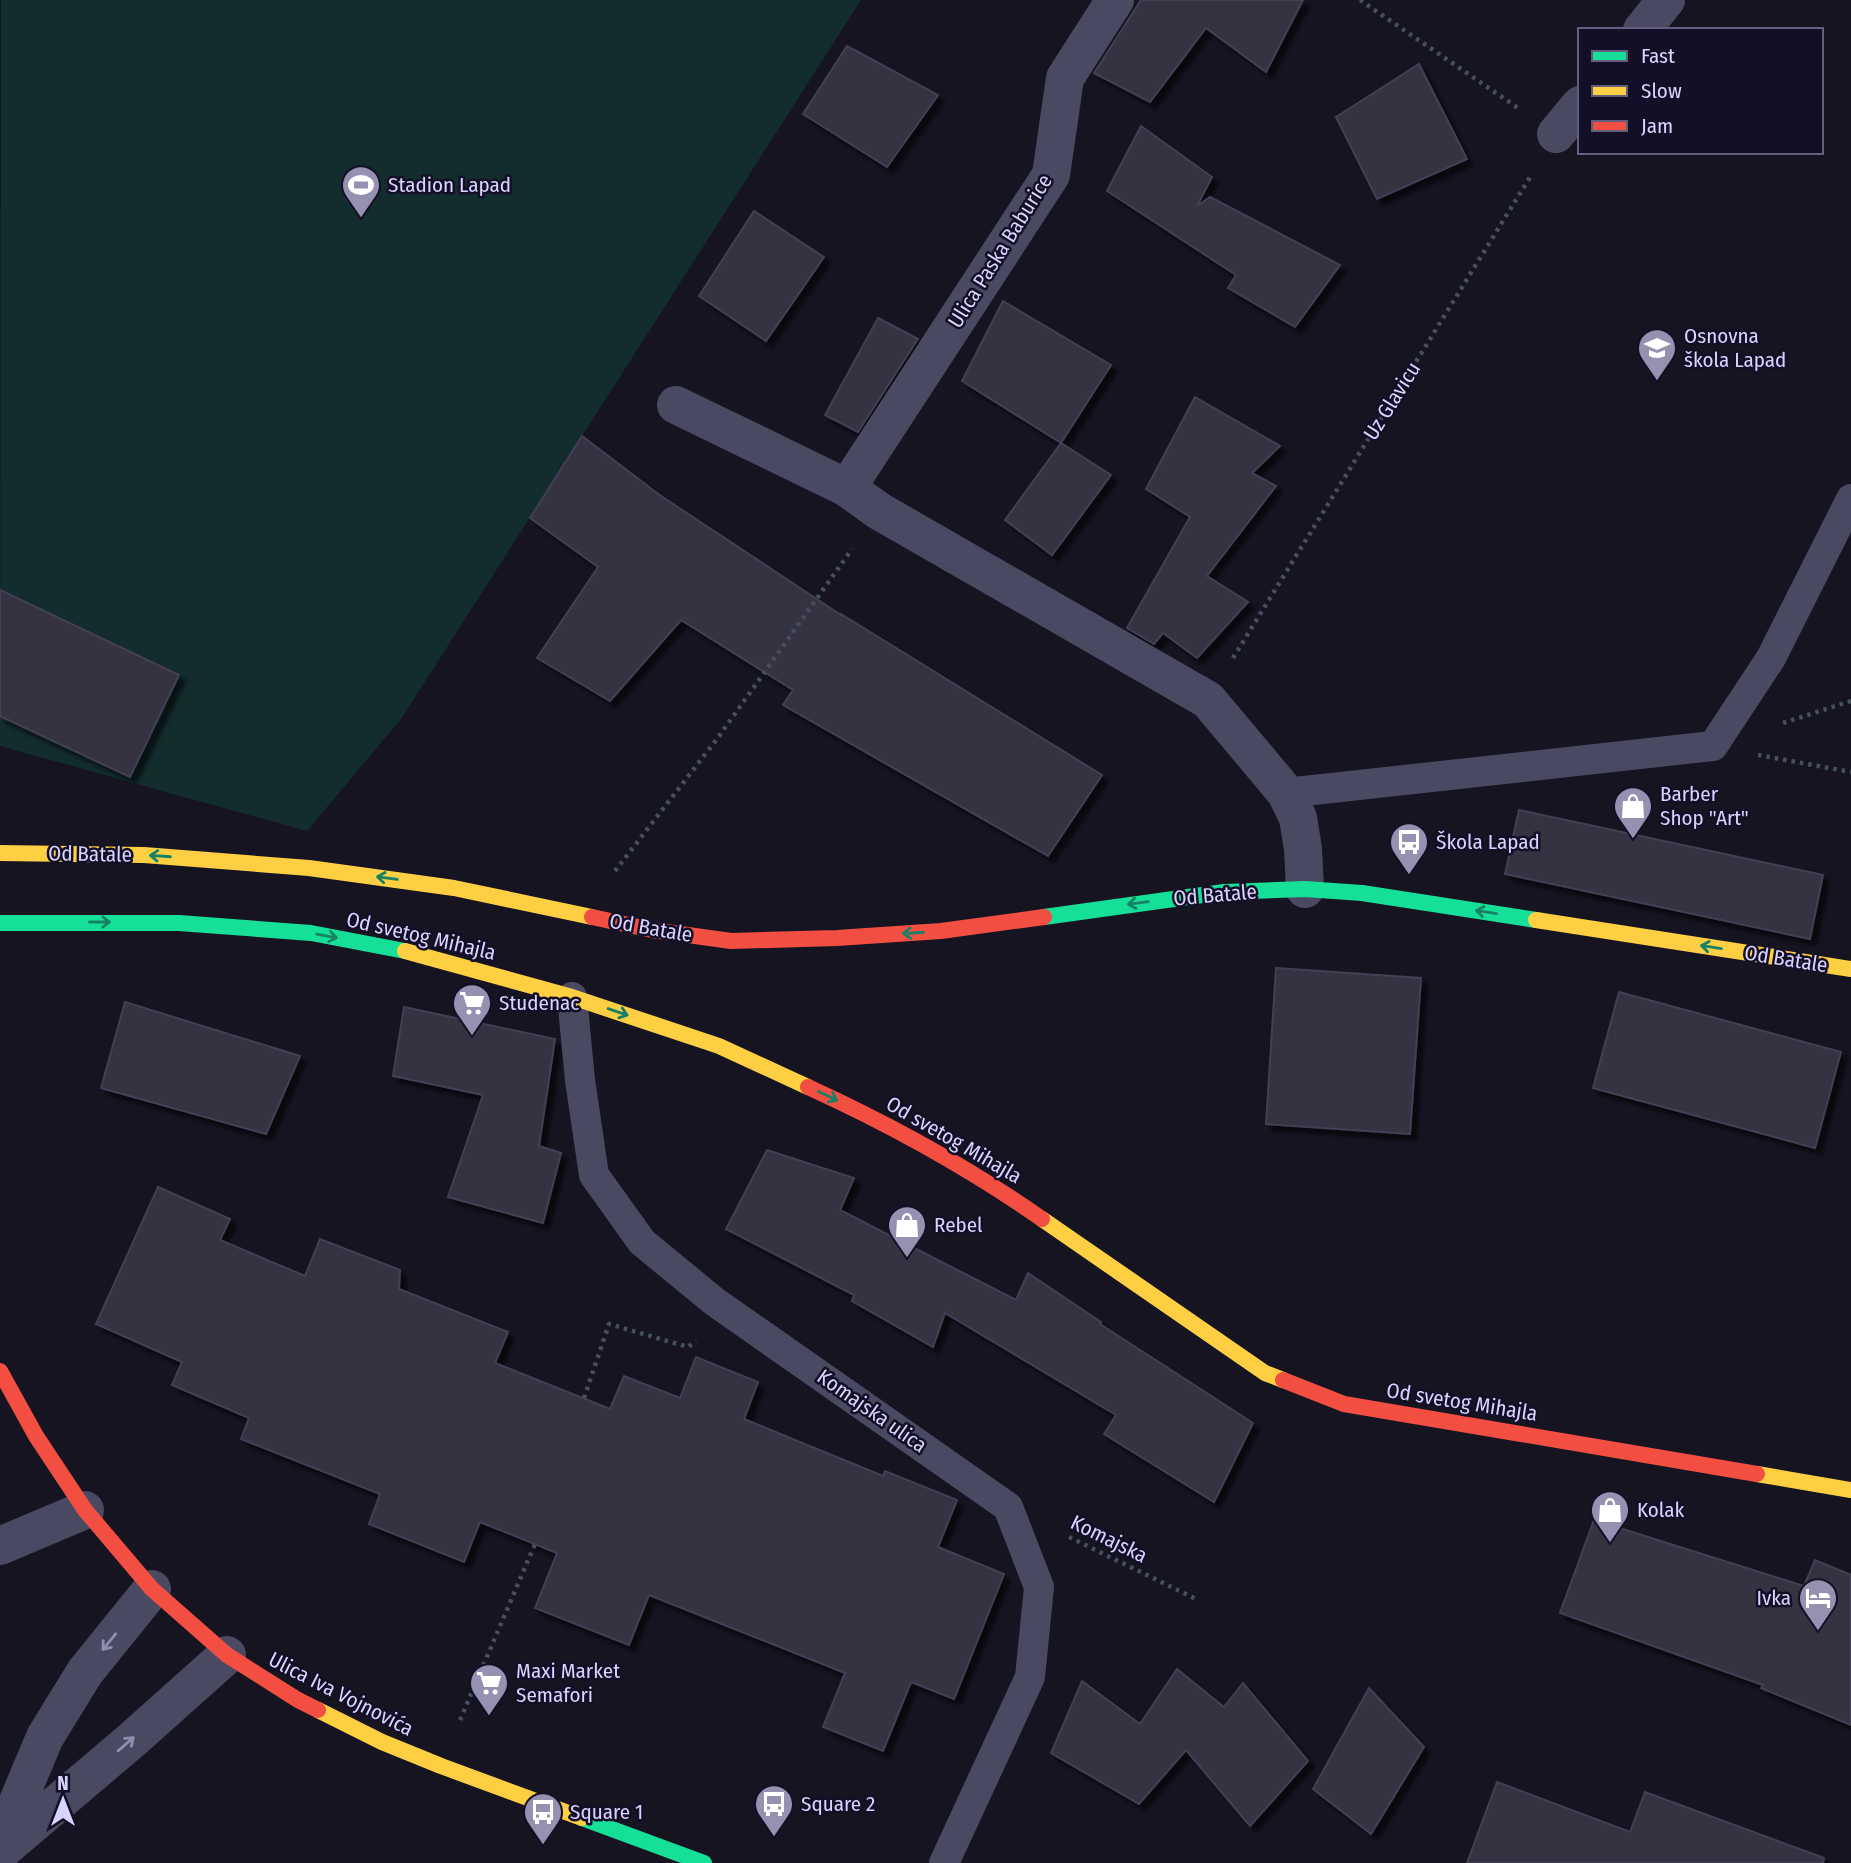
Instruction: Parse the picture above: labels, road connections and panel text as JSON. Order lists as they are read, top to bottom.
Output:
{
  "streets": {
    "main road": ["Od Batale", "Od svetog Mihajla", "Ulica Iva Vojnovića"],
    "street": ["Ulica Paska Baburice"],
    "lane": ["Komajska ulica"],
    "path": ["Uz Glavicu", "Komajska"]
  },
  "crossings": [
    ["Od svetog Mihajla", "Komajska ulica"],
    ["Komajska ulica", "Komajska"]
  ],
  "one_way": ["Od Batale", "Od svetog Mihajla"],
  "places": {
    "sports": ["Stadion Lapad"],
    "school or university": ["Osnovna škola Lapad"],
    "shop": ["Barber Shop \"Art\"", "Rebel", "Kolak"],
    "bus stop": ["Škola Lapad", "Square 2", "Square 1"],
    "supermarket": ["Studenac", "Maxi Market Semafori"],
    "hotel": ["Ivka"]
  },
  "legend": ["Fast", "Slow", "Jam"],
  "north": "top"
}
